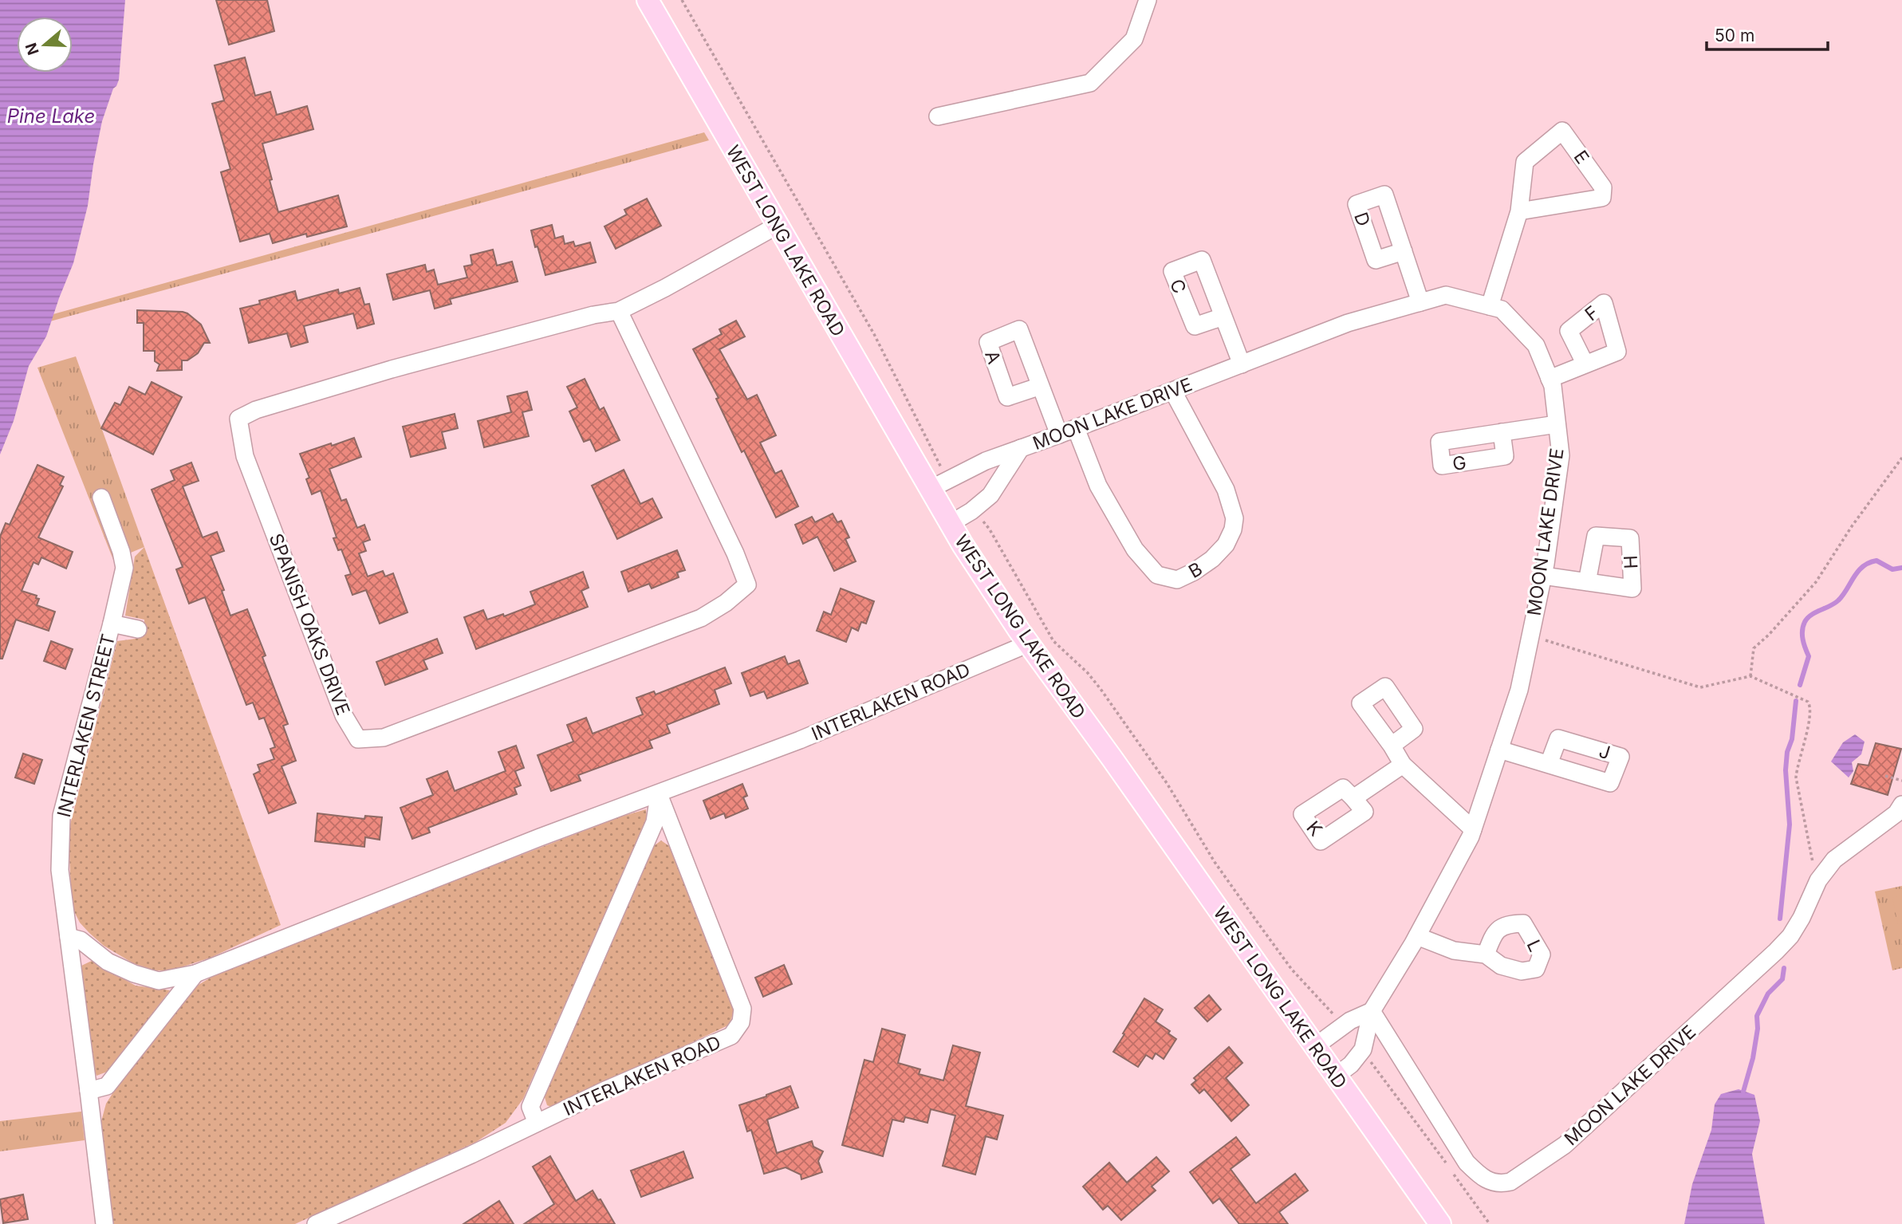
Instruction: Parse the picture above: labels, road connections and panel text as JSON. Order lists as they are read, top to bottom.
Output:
{
  "streets": {
    "main road": ["WEST LONG LAKE ROAD"],
    "street": [
      "E",
      "MOON LAKE DRIVE",
      "B",
      "SPANISH OAKS DRIVE",
      "INTERLAKEN ROAD",
      "INTERLAKEN STREET"
    ]
  },
  "crossings": [
    ["E", "MOON LAKE DRIVE"],
    ["WEST LONG LAKE ROAD", "MOON LAKE DRIVE"],
    ["WEST LONG LAKE ROAD", "SPANISH OAKS DRIVE"],
    ["WEST LONG LAKE ROAD", "INTERLAKEN ROAD"],
    ["MOON LAKE DRIVE", "B"],
    ["INTERLAKEN ROAD", "INTERLAKEN STREET"]
  ],
  "water": ["Pine Lake"],
  "scale_bar": "50 m",
  "north": "left"
}
